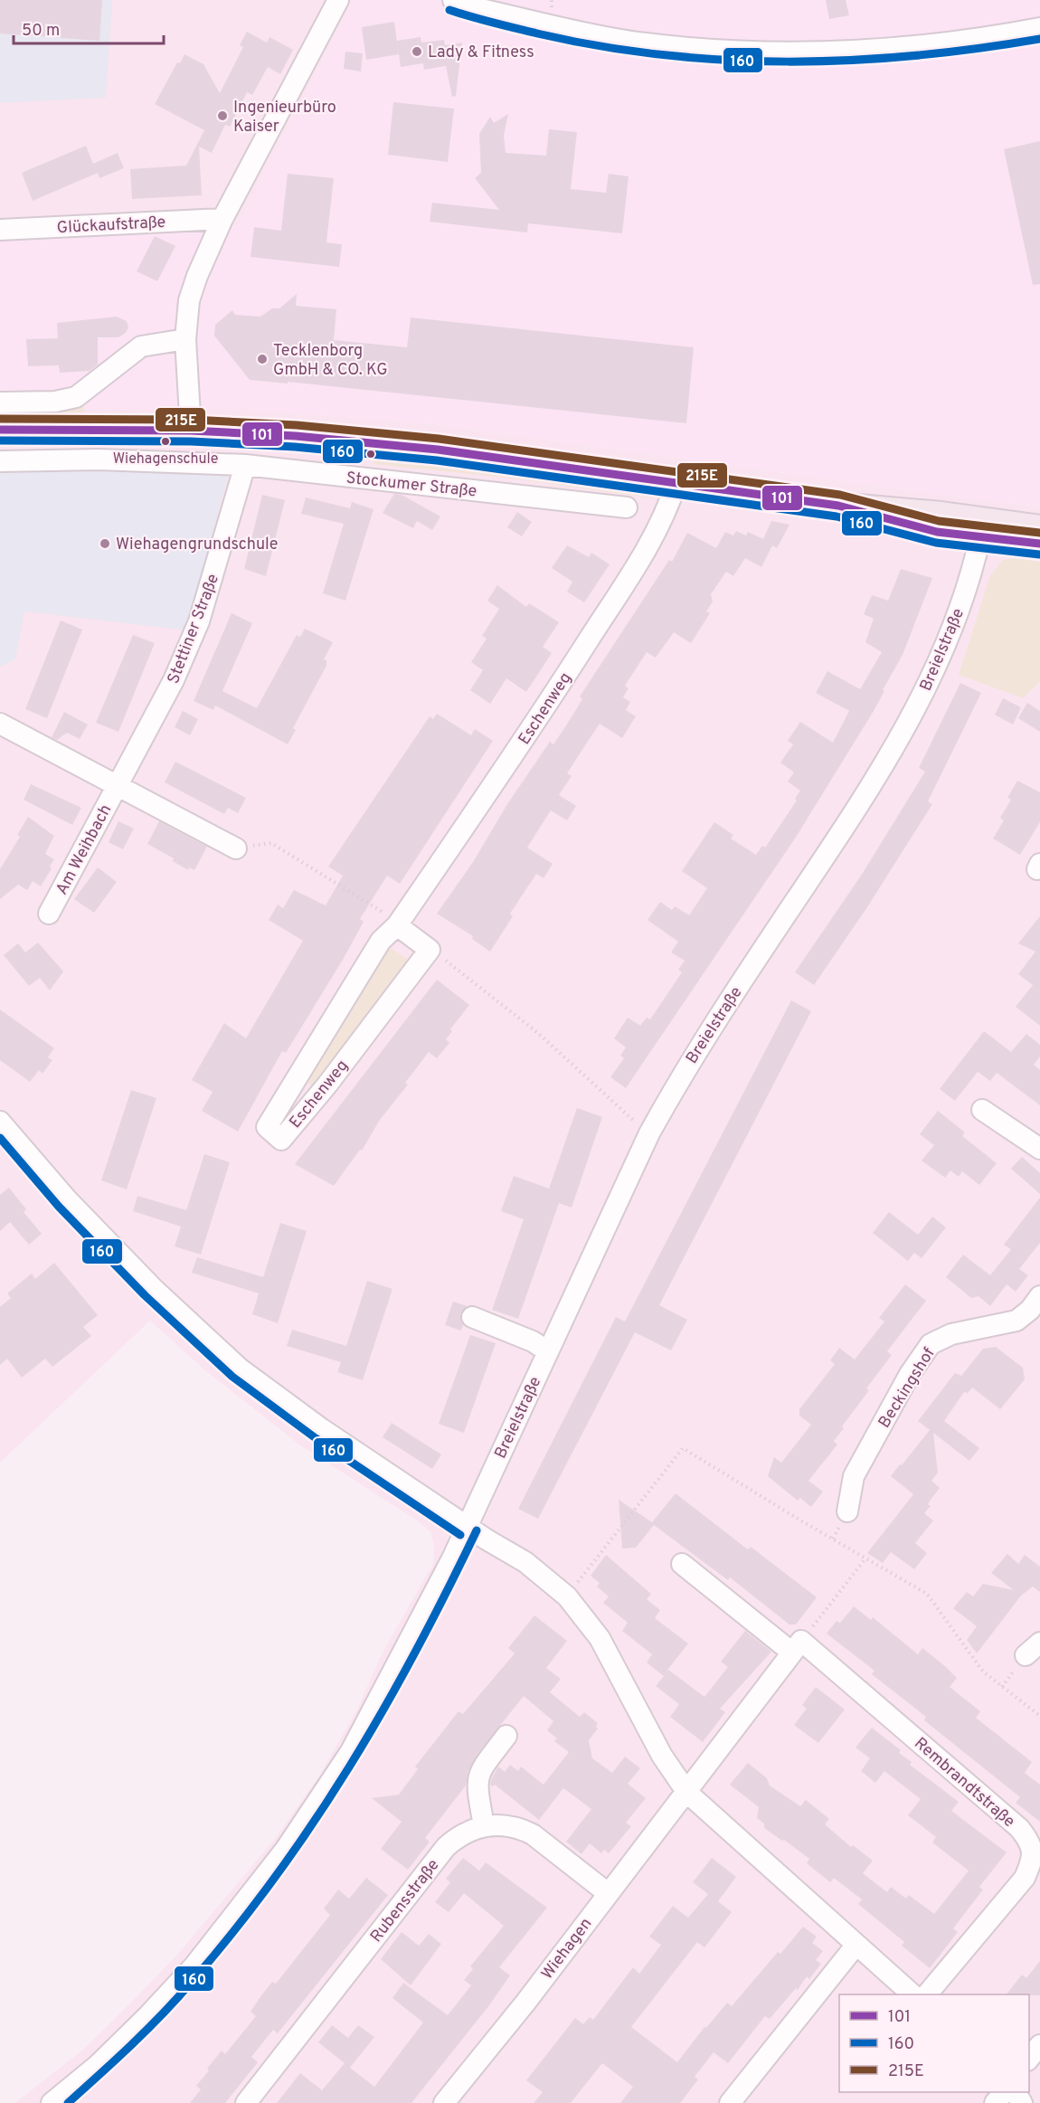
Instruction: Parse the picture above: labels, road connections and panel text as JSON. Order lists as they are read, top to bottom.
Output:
{
  "streets": {
    "street": [
      "Glückaufstraße",
      "Stockumer Straße",
      "Stettiner Straße",
      "Breielstraße",
      "Eschenweg",
      "Am Weihbach",
      "Beckingshof",
      "Rembrandtstraße",
      "Rubensstraße",
      "Wiehagen"
    ]
  },
  "crossings": [
    ["Stockumer Straße", "Stettiner Straße"],
    ["Stettiner Straße", "Am Weihbach"],
    ["Rubensstraße", "Wiehagen"]
  ],
  "places": [
    "Lady & Fitness",
    "Ingenieurbüro Kaiser",
    "Tecklenborg GmbH & CO. KG",
    "Wiehagenschule",
    "Wiehagengrundschule"
  ],
  "lines": ["transit line 160", "transit line 215E", "transit line 101"],
  "legend": ["101", "160", "215E"],
  "scale_bar": "50 m"
}
